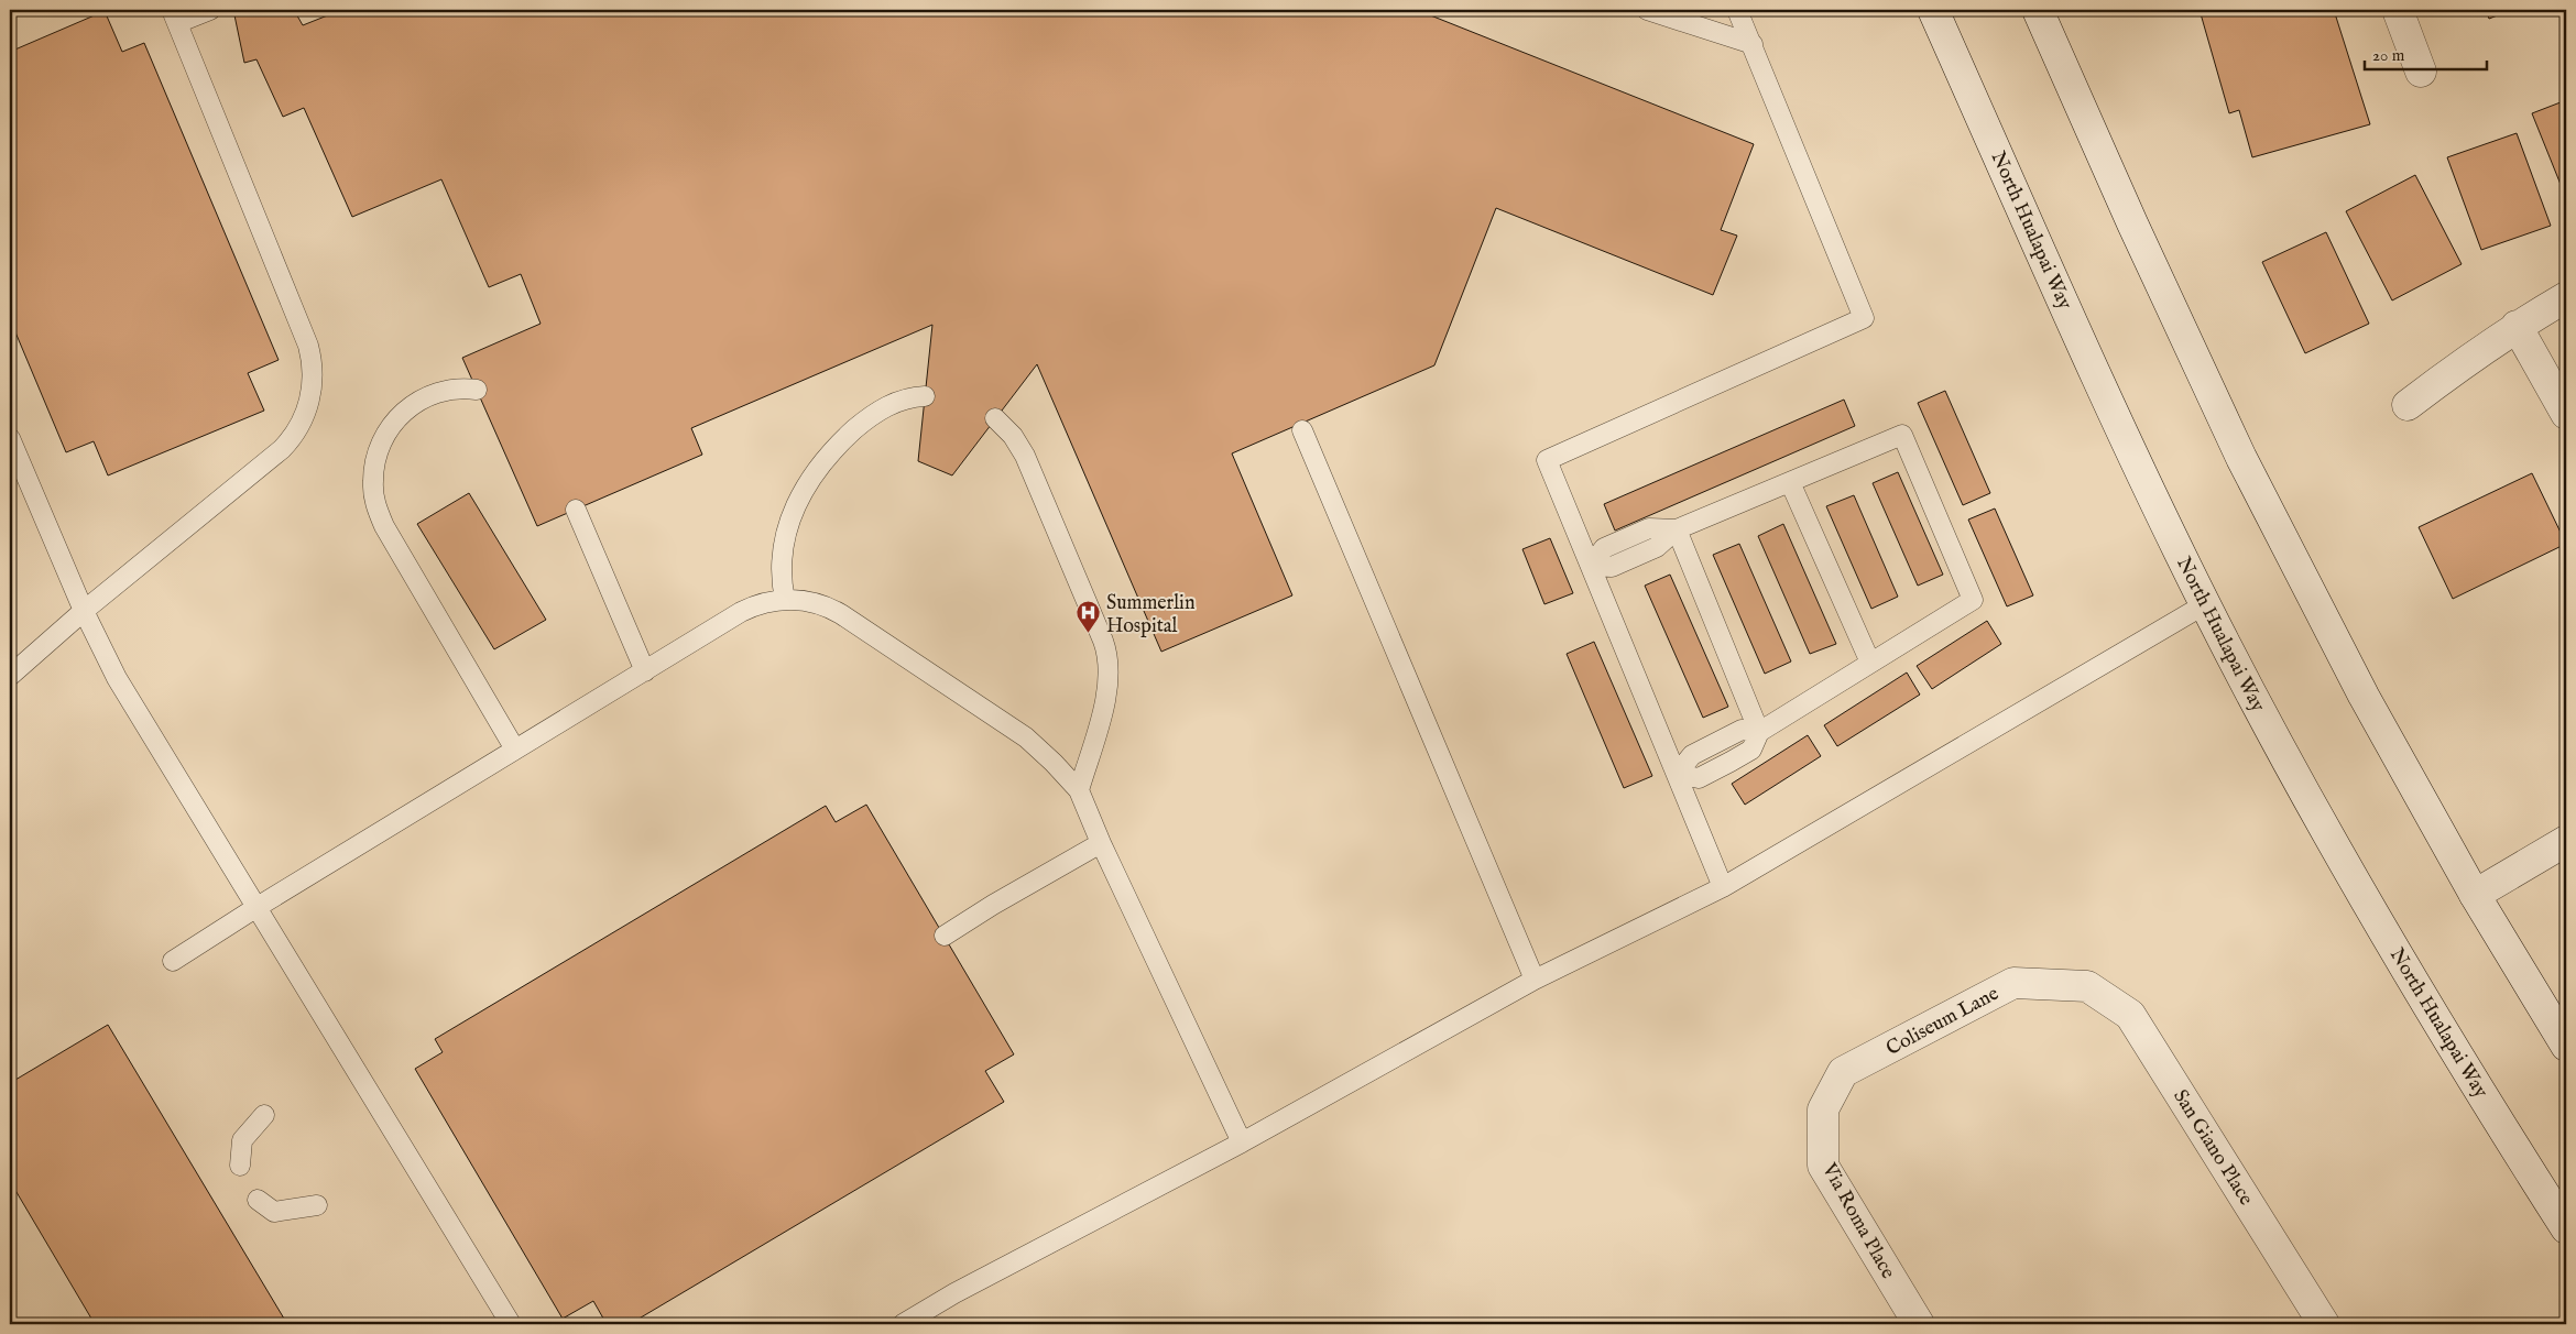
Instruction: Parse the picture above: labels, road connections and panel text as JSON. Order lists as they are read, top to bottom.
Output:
{
  "streets": {
    "main road": [
      "North Hualapai Way",
      "Coliseum Lane",
      "San Giano Place",
      "Via Roma Place"
    ]
  },
  "crossings": [
    ["Coliseum Lane", "San Giano Place"],
    ["Coliseum Lane", "Via Roma Place"]
  ],
  "places": {
    "hospital": ["Summerlin Hospital"]
  },
  "scale_bar": "20 m"
}
